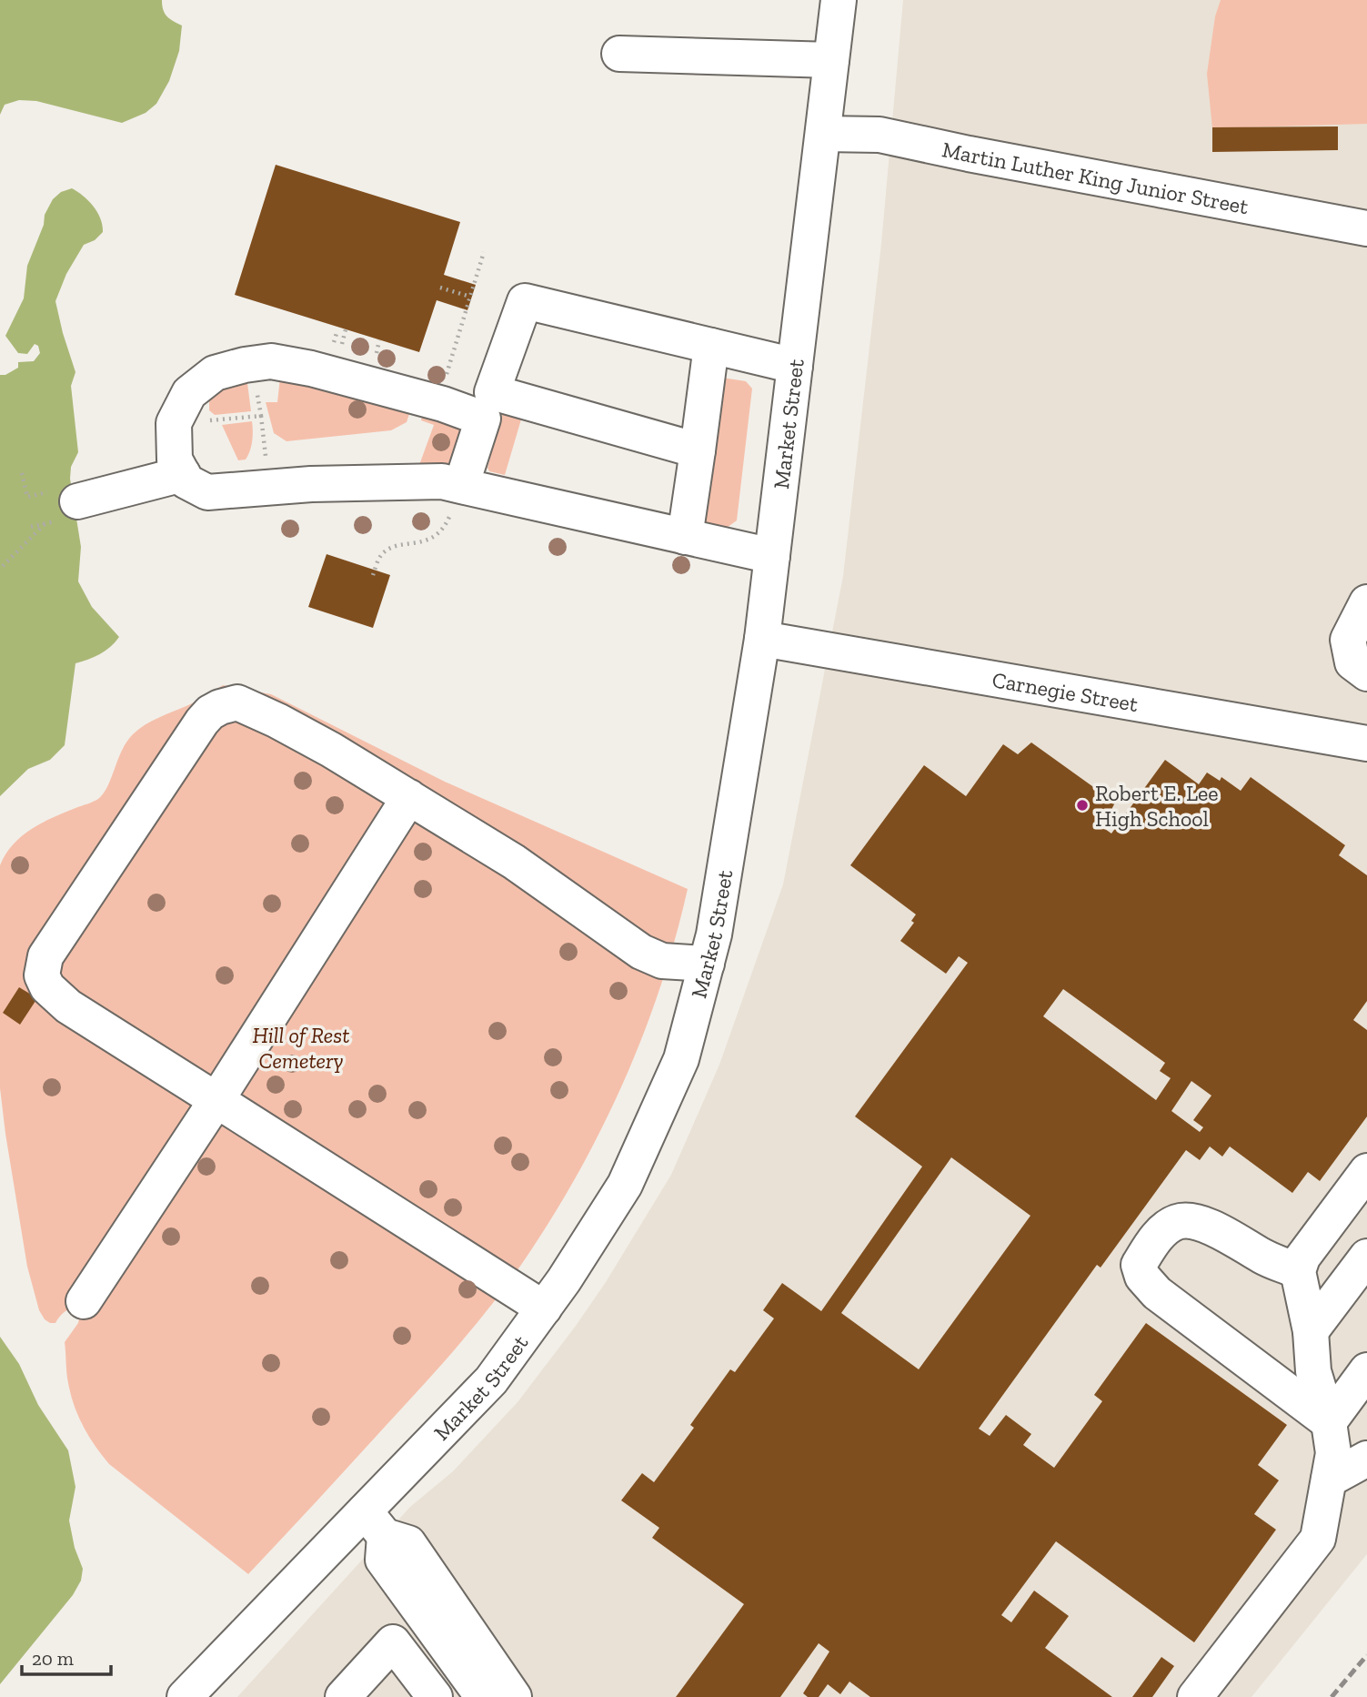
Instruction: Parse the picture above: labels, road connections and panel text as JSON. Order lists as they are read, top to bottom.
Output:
{
  "streets": {
    "main road": ["Martin Luther King Junior Street", "Market Street", "Carnegie Street"]
  },
  "crossings": [
    ["Martin Luther King Junior Street", "Market Street"],
    ["Market Street", "Carnegie Street"]
  ],
  "parks": ["Hill of Rest Cemetery"],
  "places": ["Robert E. Lee High School"],
  "scale_bar": "20 m"
}
